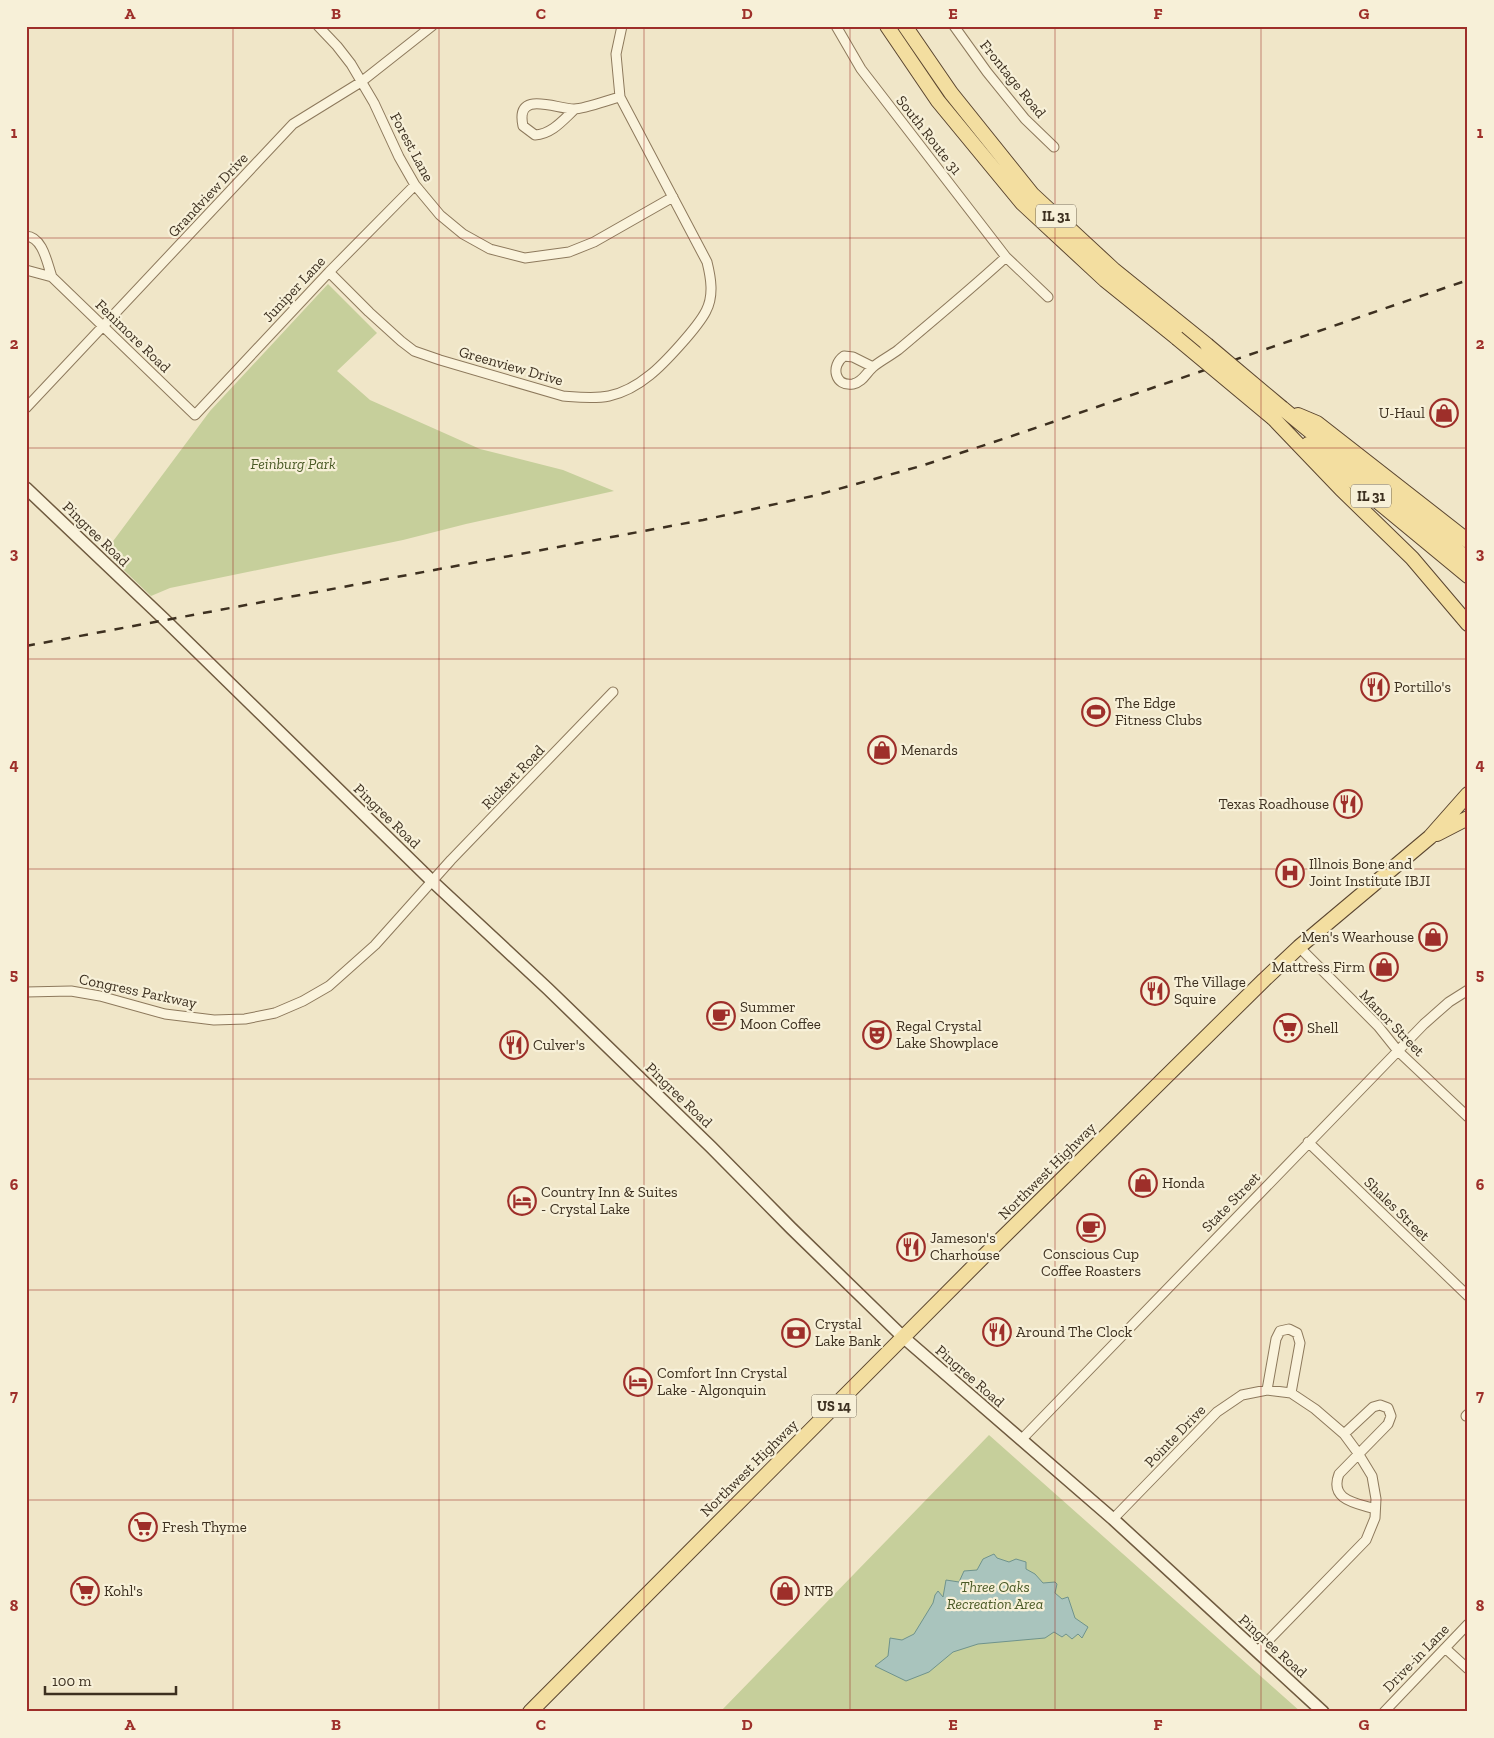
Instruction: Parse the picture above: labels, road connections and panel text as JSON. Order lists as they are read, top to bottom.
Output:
{
  "streets": {
    "main road": ["IL 31", "Northwest Highway", "US 14"],
    "street": [
      "Frontage Road",
      "South Route 31",
      "Forest Lane",
      "Grandview Drive",
      "Juniper Lane",
      "Fenimore Road",
      "Greenview Drive",
      "Pingree Road",
      "Rickert Road",
      "Congress Parkway",
      "Manor Street",
      "State Street",
      "Shales Street",
      "Pointe Drive",
      "Drive-in Lane"
    ]
  },
  "crossings": [
    ["Forest Lane", "Grandview Drive"],
    ["Forest Lane", "Juniper Lane"],
    ["Forest Lane", "Greenview Drive"],
    ["Grandview Drive", "Fenimore Road"],
    ["Juniper Lane", "Fenimore Road"],
    ["Juniper Lane", "Greenview Drive"],
    ["Pingree Road", "Rickert Road"],
    ["Pingree Road", "Congress Parkway"],
    ["Pingree Road", "Northwest Highway"],
    ["Pingree Road", "State Street"],
    ["Pingree Road", "Pointe Drive"],
    ["Rickert Road", "Congress Parkway"],
    ["Manor Street", "Northwest Highway"],
    ["Manor Street", "State Street"],
    ["State Street", "Shales Street"]
  ],
  "parks": ["Feinburg Park", "Three Oaks Recreation Area"],
  "places": {
    "shop": [
      "U-Haul",
      "Menards",
      "Men's Wearhouse",
      "Mattress Firm",
      "Honda",
      "NTB"
    ],
    "restaurant": [
      "Portillo's",
      "Texas Roadhouse",
      "The Village Squire",
      "Culver's",
      "Jameson's Charhouse",
      "Around The Clock"
    ],
    "sports": ["The Edge Fitness Clubs"],
    "hospital": ["Illnois Bone and Joint Institute IBJI"],
    "cafe": ["Summer Moon Coffee", "Conscious Cup Coffee Roasters"],
    "supermarket": ["Shell", "Fresh Thyme", "Kohl's"],
    "theatre": ["Regal Crystal Lake Showplace"],
    "hotel": ["Country Inn & Suites - Crystal Lake", "Comfort Inn Crystal Lake - Algonquin"],
    "bank": ["Crystal Lake Bank"]
  },
  "scale_bar": "100 m",
  "grid": {
    "columns": [
      "A",
      "B",
      "C",
      "D",
      "E",
      "F",
      "G"
    ],
    "rows": [
      "1",
      "2",
      "3",
      "4",
      "5",
      "6",
      "7",
      "8"
    ]
  }
}
